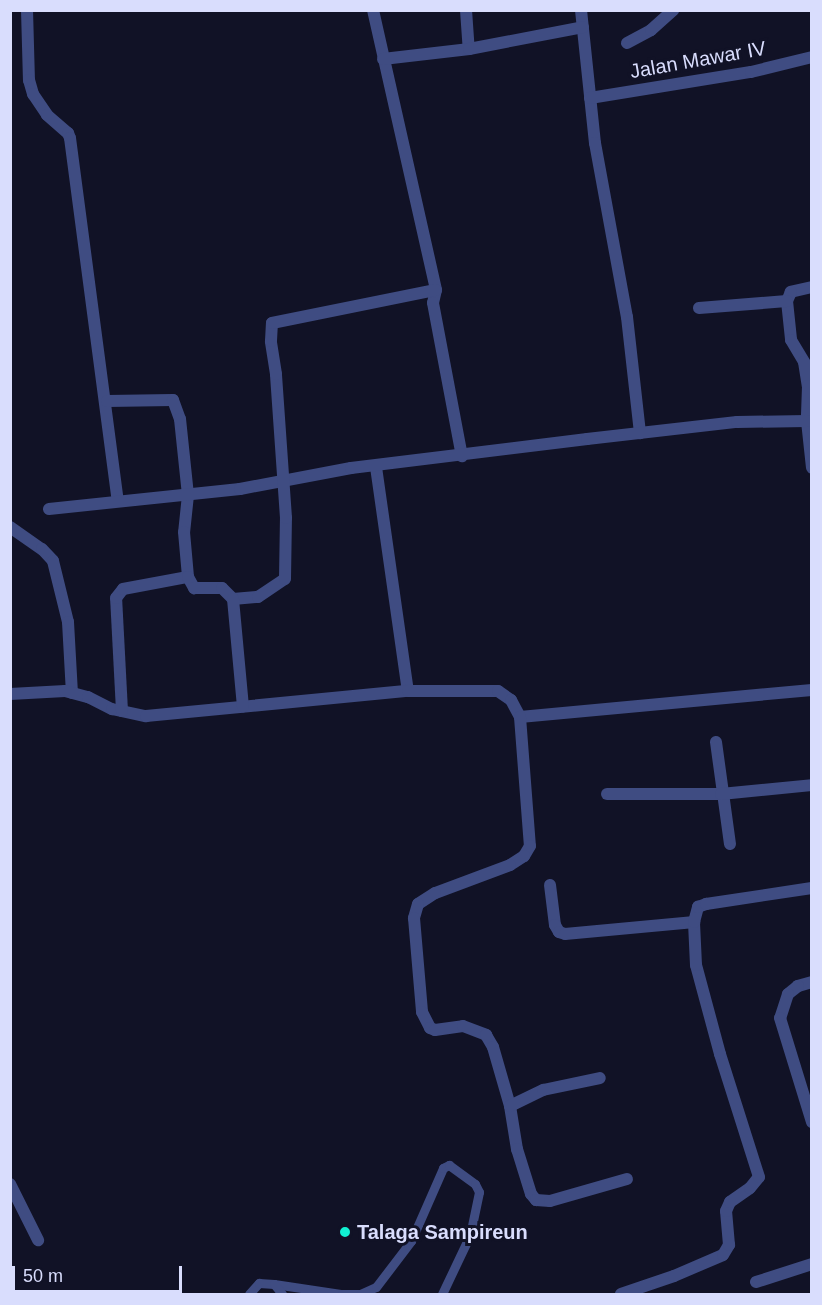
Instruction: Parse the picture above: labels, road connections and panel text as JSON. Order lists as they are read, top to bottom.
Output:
{
  "streets": {
    "street": ["Jalan Mawar IV"]
  },
  "places": ["Talaga Sampireun"],
  "scale_bar": "50 m"
}
